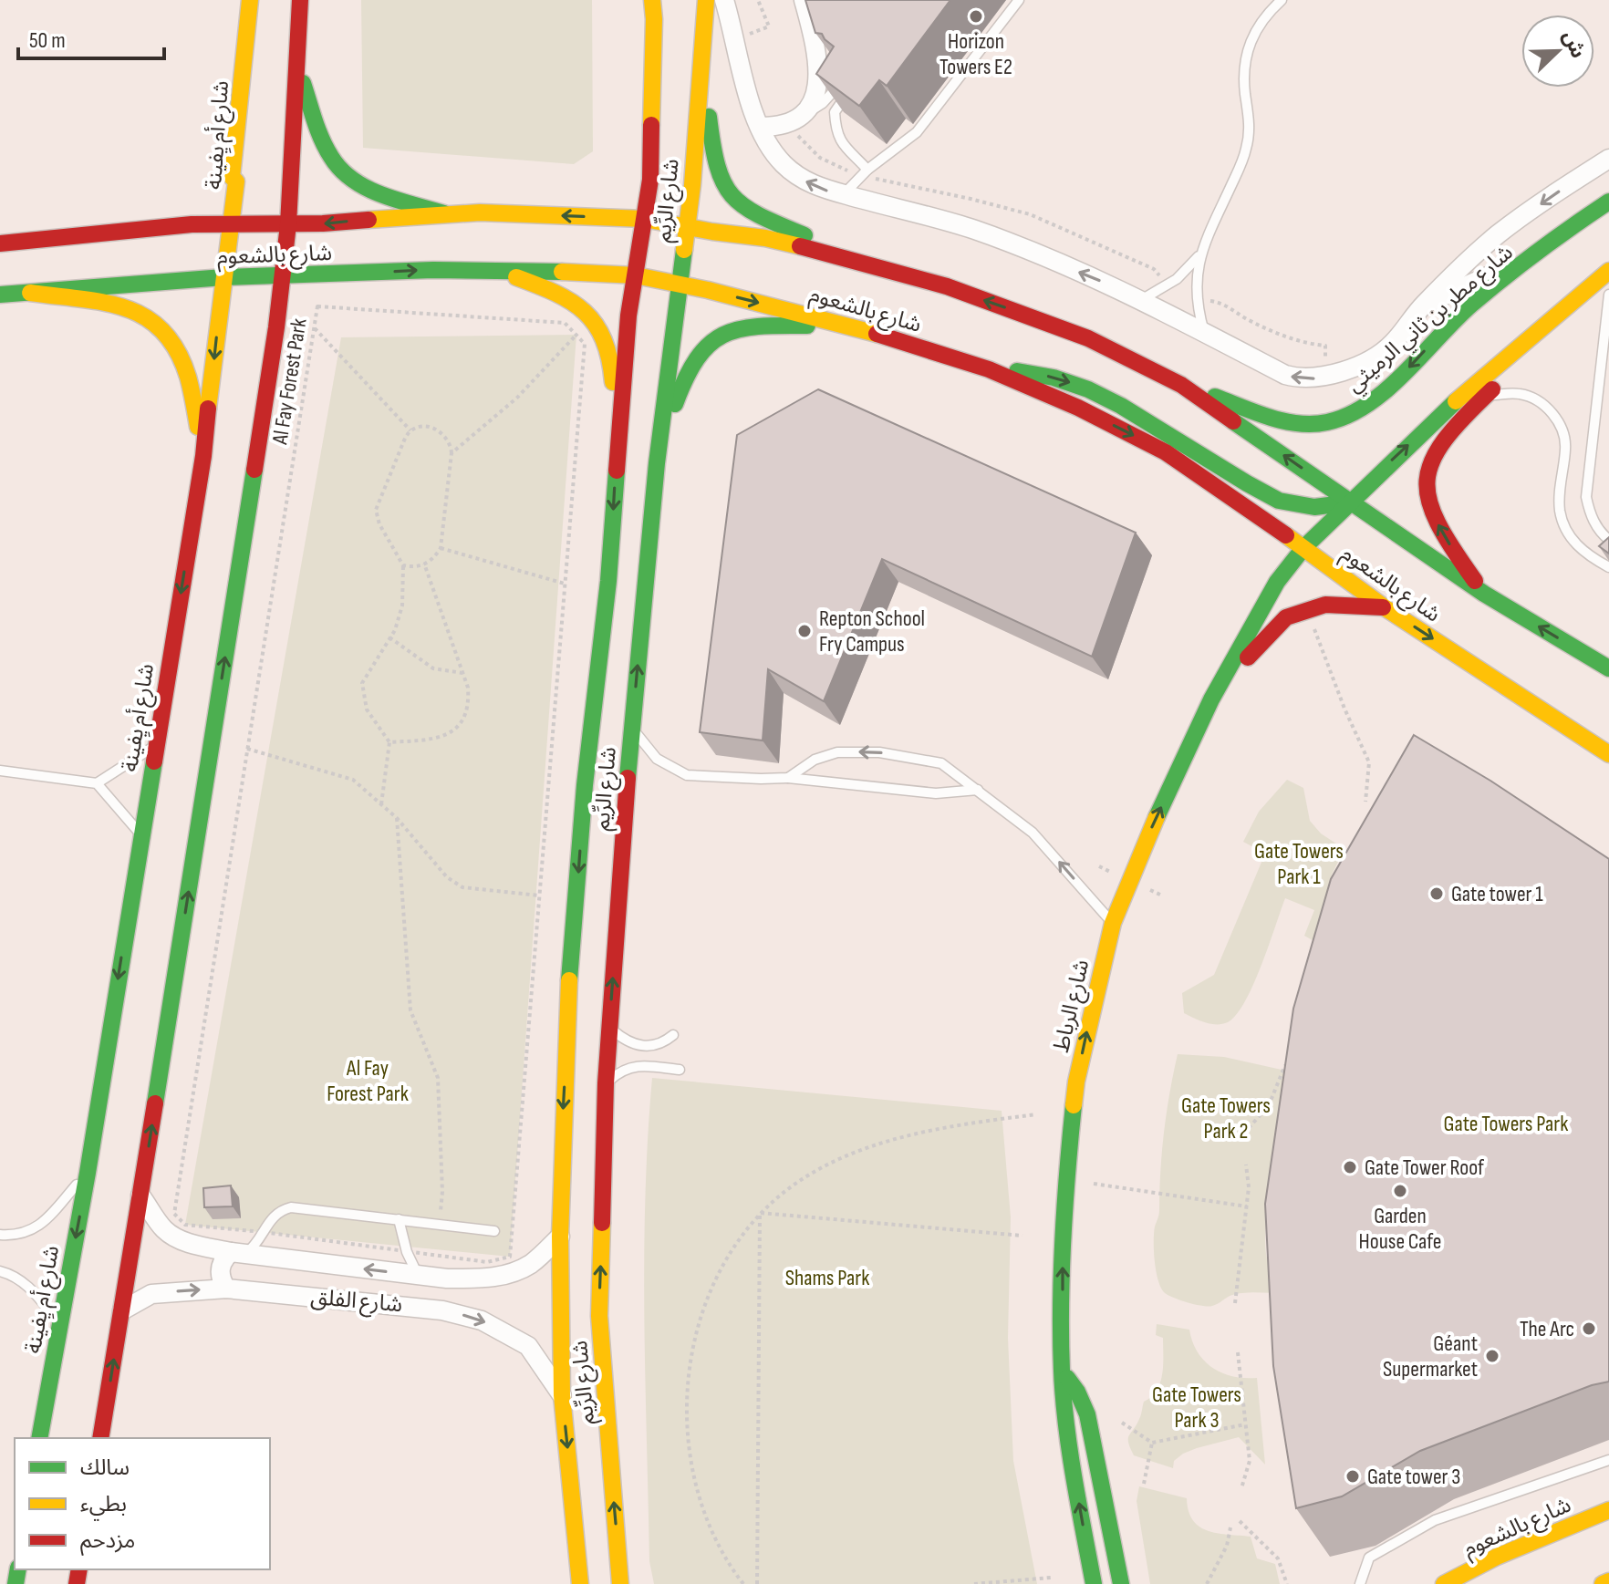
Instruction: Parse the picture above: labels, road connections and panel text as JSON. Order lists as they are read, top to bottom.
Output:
{
  "streets": {
    "main road": [
      "شارع أم يِفينة",
      "شارع الرِّيم",
      "شارع بالشعوم",
      "شارع مطر بن ثاني الرميثي",
      "شارع الرباط"
    ],
    "street": ["شارع الفلق"],
    "path": ["Al Fay Forest Park"]
  },
  "crossings": [
    ["شارع أم يِفينة", "شارع بالشعوم"],
    ["شارع الرِّيم", "شارع بالشعوم"],
    ["شارع الرِّيم", "شارع الفلق"],
    ["شارع بالشعوم", "شارع مطر بن ثاني الرميثي"],
    ["شارع بالشعوم", "شارع الرباط"]
  ],
  "one_way": ["شارع الرباط"],
  "parks": [
    "Gate Towers Park 1",
    "Al Fay Forest Park",
    "Gate Towers Park 2",
    "Gate Towers Park",
    "Shams Park",
    "Gate Towers Park 3"
  ],
  "places": [
    "Horizon Towers E2",
    "Repton School Fry Campus",
    "Gate tower 1",
    "Gate Tower Roof",
    "Garden House Cafe",
    "The Arc",
    "Géant Supermarket",
    "Gate tower 3"
  ],
  "legend": ["سالك", "بطيء", "مزدحم"],
  "scale_bar": "50 m",
  "north": "top right"
}
